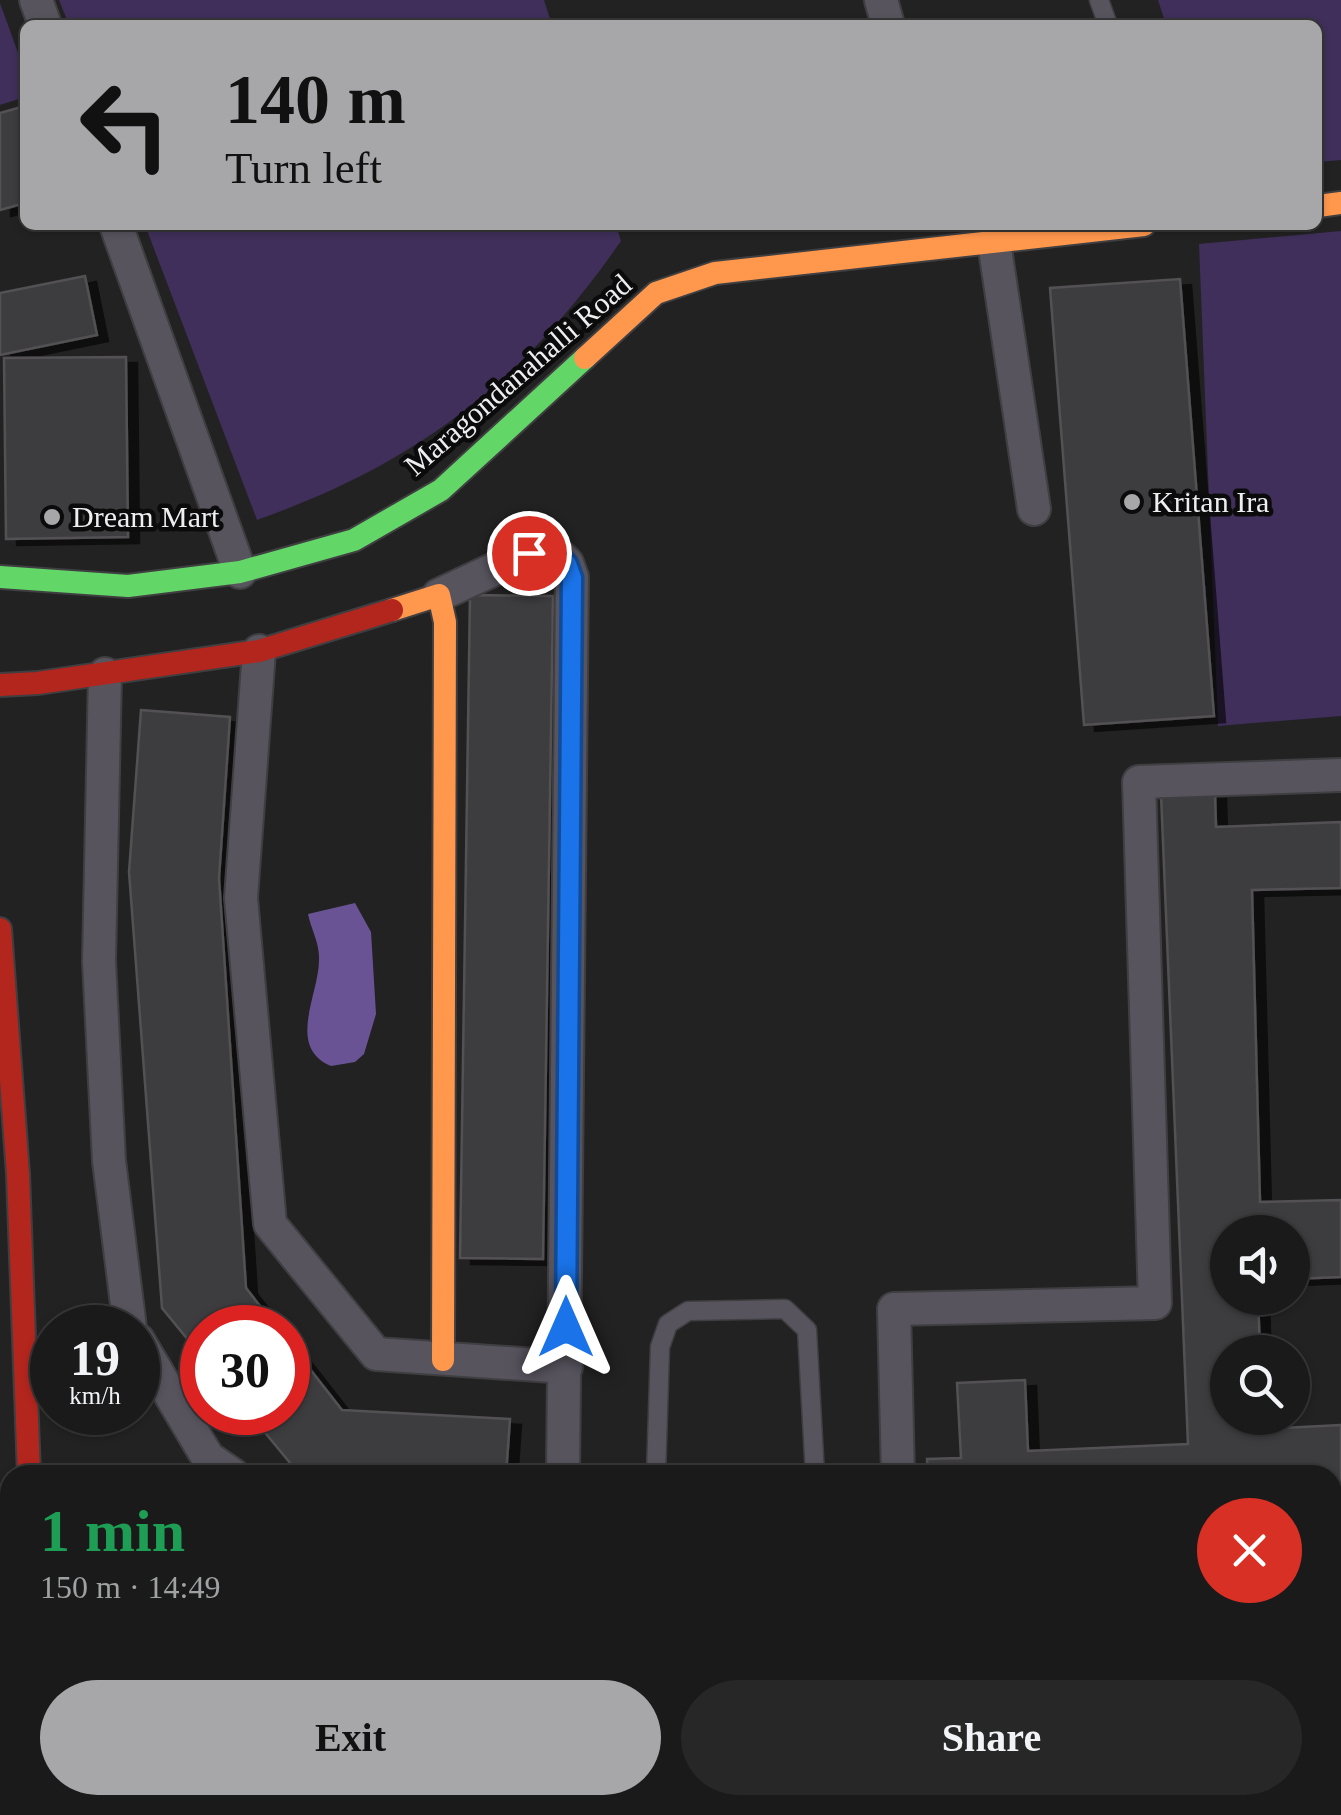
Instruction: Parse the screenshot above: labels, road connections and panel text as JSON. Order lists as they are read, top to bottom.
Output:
{
  "streets": {
    "street": ["Maragondanahalli Road"]
  },
  "places": ["Kritan Ira", "Dream Mart"],
  "page": {
    "turn": ["140 m", "Turn left"],
    "speed": "19 km/h",
    "limit": "30",
    "heading": ["1 min", "150 m · 14:49"],
    "buttons": ["Exit", "Share"]
  }
}
